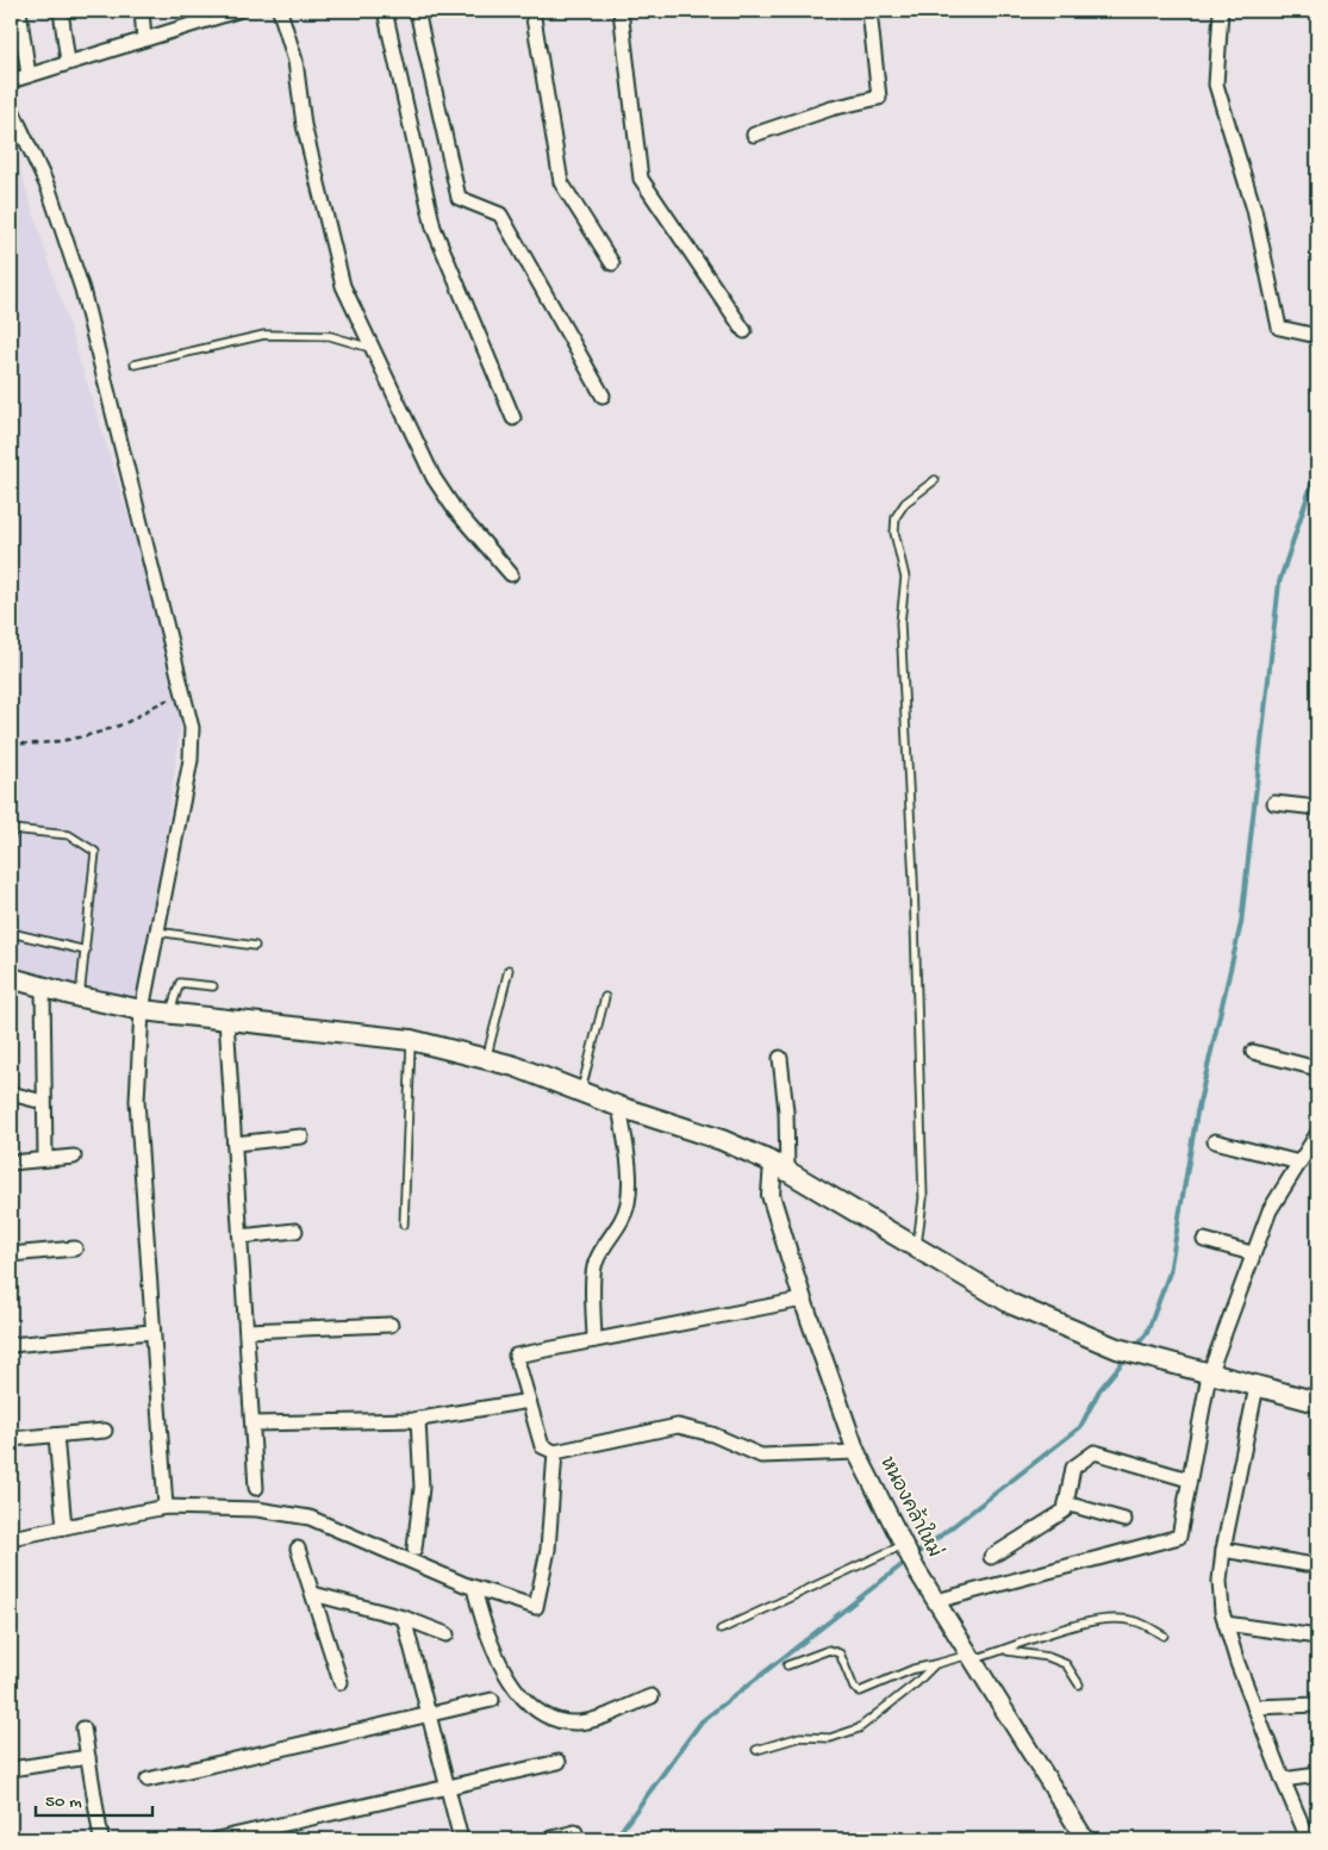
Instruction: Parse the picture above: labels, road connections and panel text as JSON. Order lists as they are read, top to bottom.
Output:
{
  "streets": {
    "street": ["หนองคล้าใหม่"]
  },
  "scale_bar": "50 m"
}
